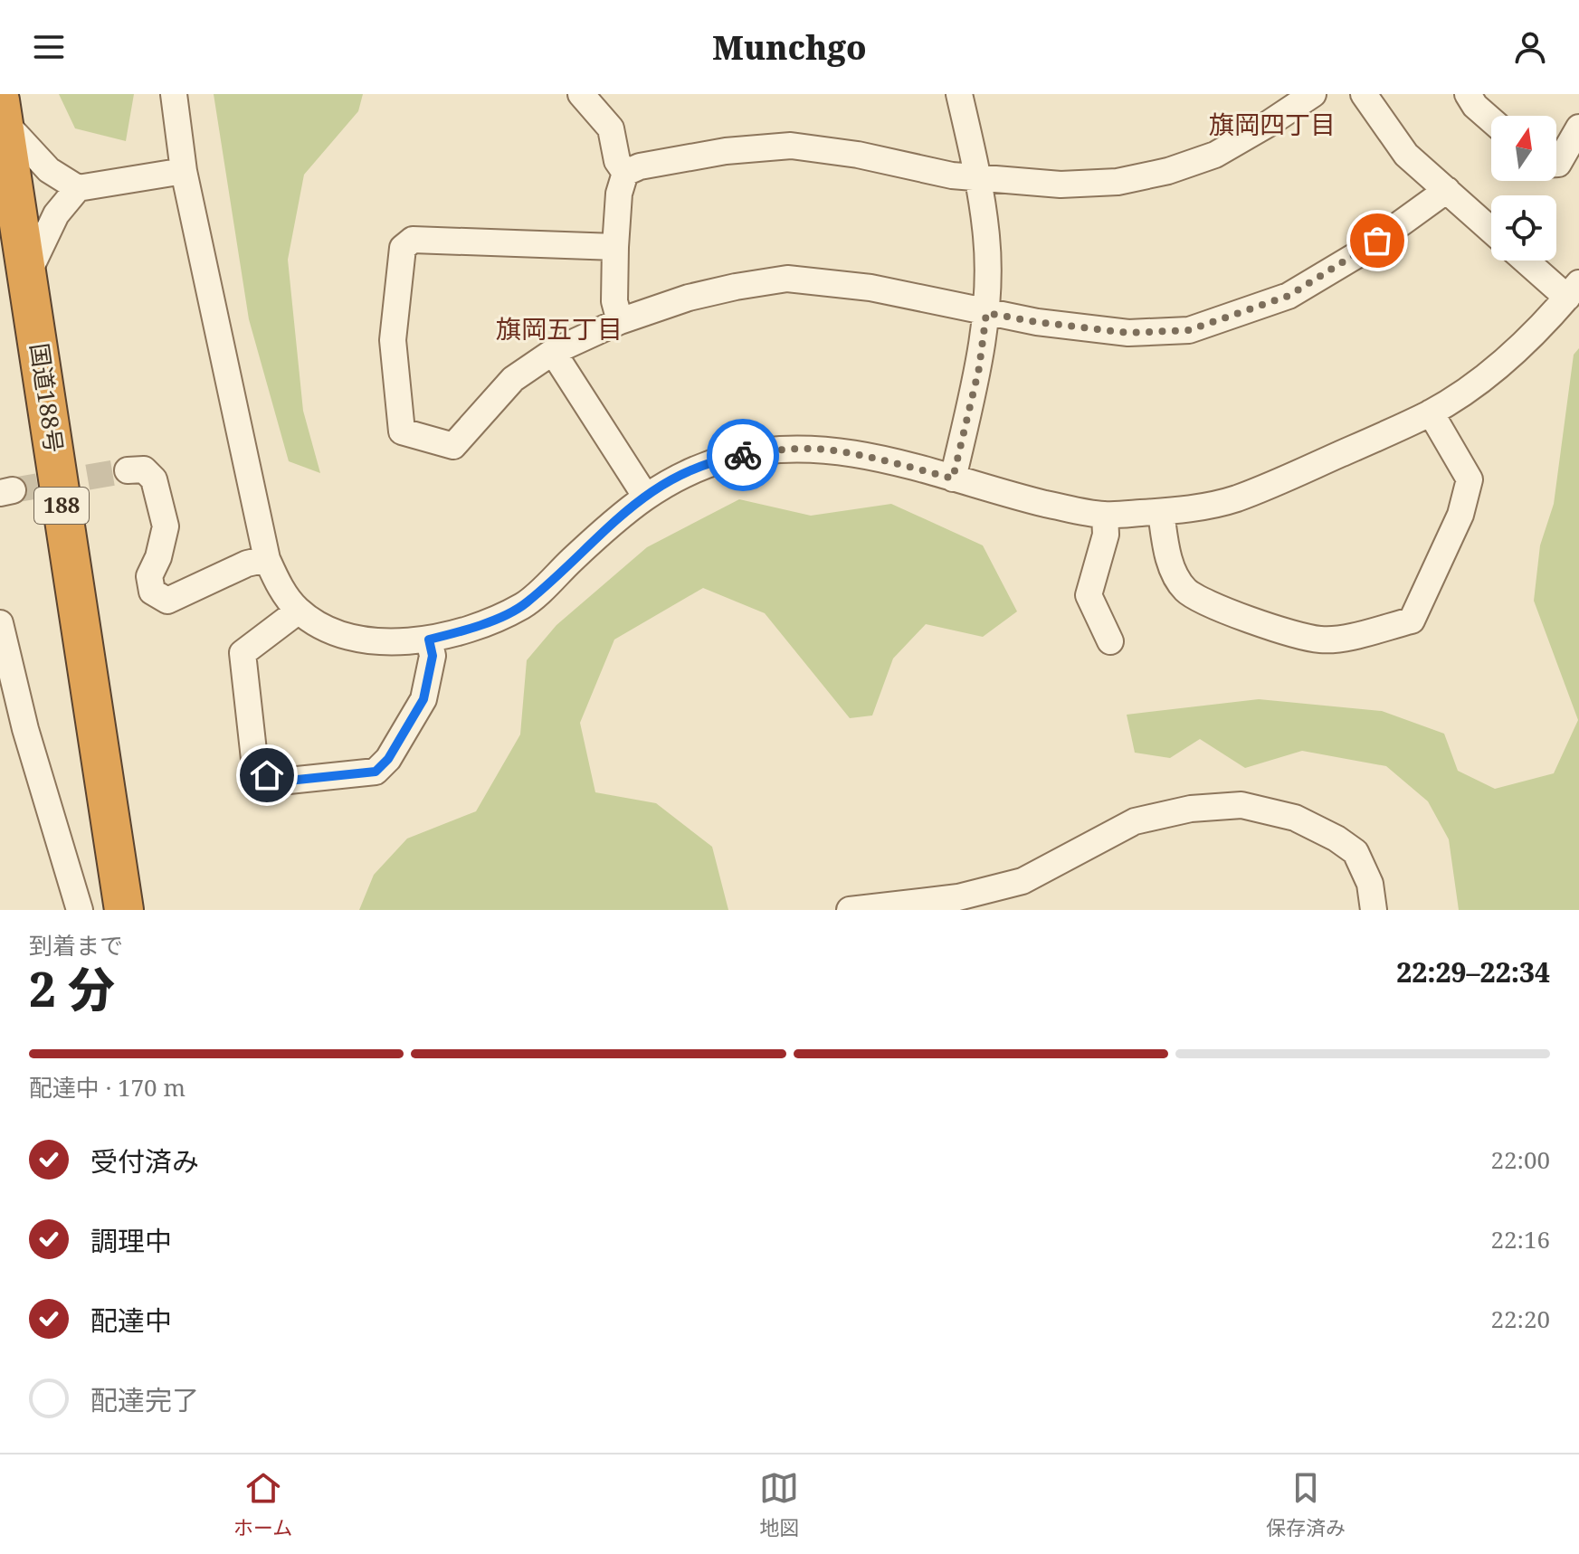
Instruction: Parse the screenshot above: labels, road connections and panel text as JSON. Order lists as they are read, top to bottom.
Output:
{
  "streets": {
    "highway": ["国道188号", "188"]
  },
  "districts": ["旗岡四丁目", "旗岡五丁目"],
  "north": "top",
  "page": {
    "header": "Munchgo",
    "heading": ["2 分", "到着まで", "22:29–22:34"],
    "bar": "配達中 · 170 m",
    "list": [
      ["受付済み", "22:00"],
      ["調理中", "22:16"],
      ["配達中", "22:20"],
      "配達完了"
    ],
    "tabs": ["ホーム", "地図", "保存済み"]
  }
}
